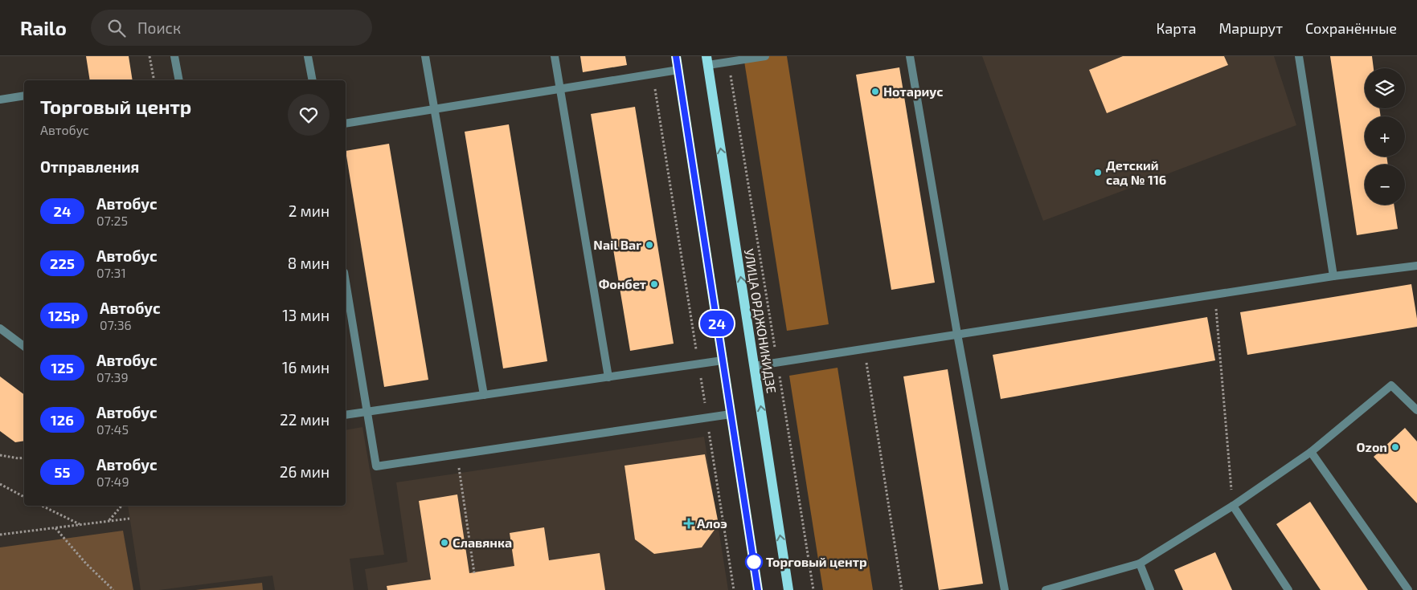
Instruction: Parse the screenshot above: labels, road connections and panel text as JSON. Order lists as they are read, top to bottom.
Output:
{
  "streets": {
    "main road": ["УЛИЦА ОРДЖОНИКИДЗЕ"]
  },
  "places": {
    "other": [
      "Нотариус",
      "Детский сад № 116",
      "Nail Bar",
      "Фонбет",
      "Ozon",
      "Славянка",
      "Торговый центр"
    ],
    "health": ["Алоэ"]
  },
  "lines": ["bus line 24"],
  "page": {
    "header": "Railo",
    "search": "Поиск",
    "nav": ["Карта", "Маршрут", "Сохранённые"],
    "on_map": "24",
    "map_buttons": ["+", "−"],
    "heading": [
      ["Торговый центр", "Автобус"],
      "Отправления"
    ],
    "list": [
      {
        "mark": "24",
        "name": "Автобус",
        "note": "07:25",
        "value": "2 мин"
      },
      {
        "mark": "225",
        "name": "Автобус",
        "note": "07:31",
        "value": "8 мин"
      },
      {
        "mark": "125р",
        "name": "Автобус",
        "note": "07:36",
        "value": "13 мин"
      },
      {
        "mark": "125",
        "name": "Автобус",
        "note": "07:39",
        "value": "16 мин"
      },
      {
        "mark": "126",
        "name": "Автобус",
        "note": "07:45",
        "value": "22 мин"
      },
      {
        "mark": "55",
        "name": "Автобус",
        "note": "07:49",
        "value": "26 мин"
      }
    ]
  }
}
